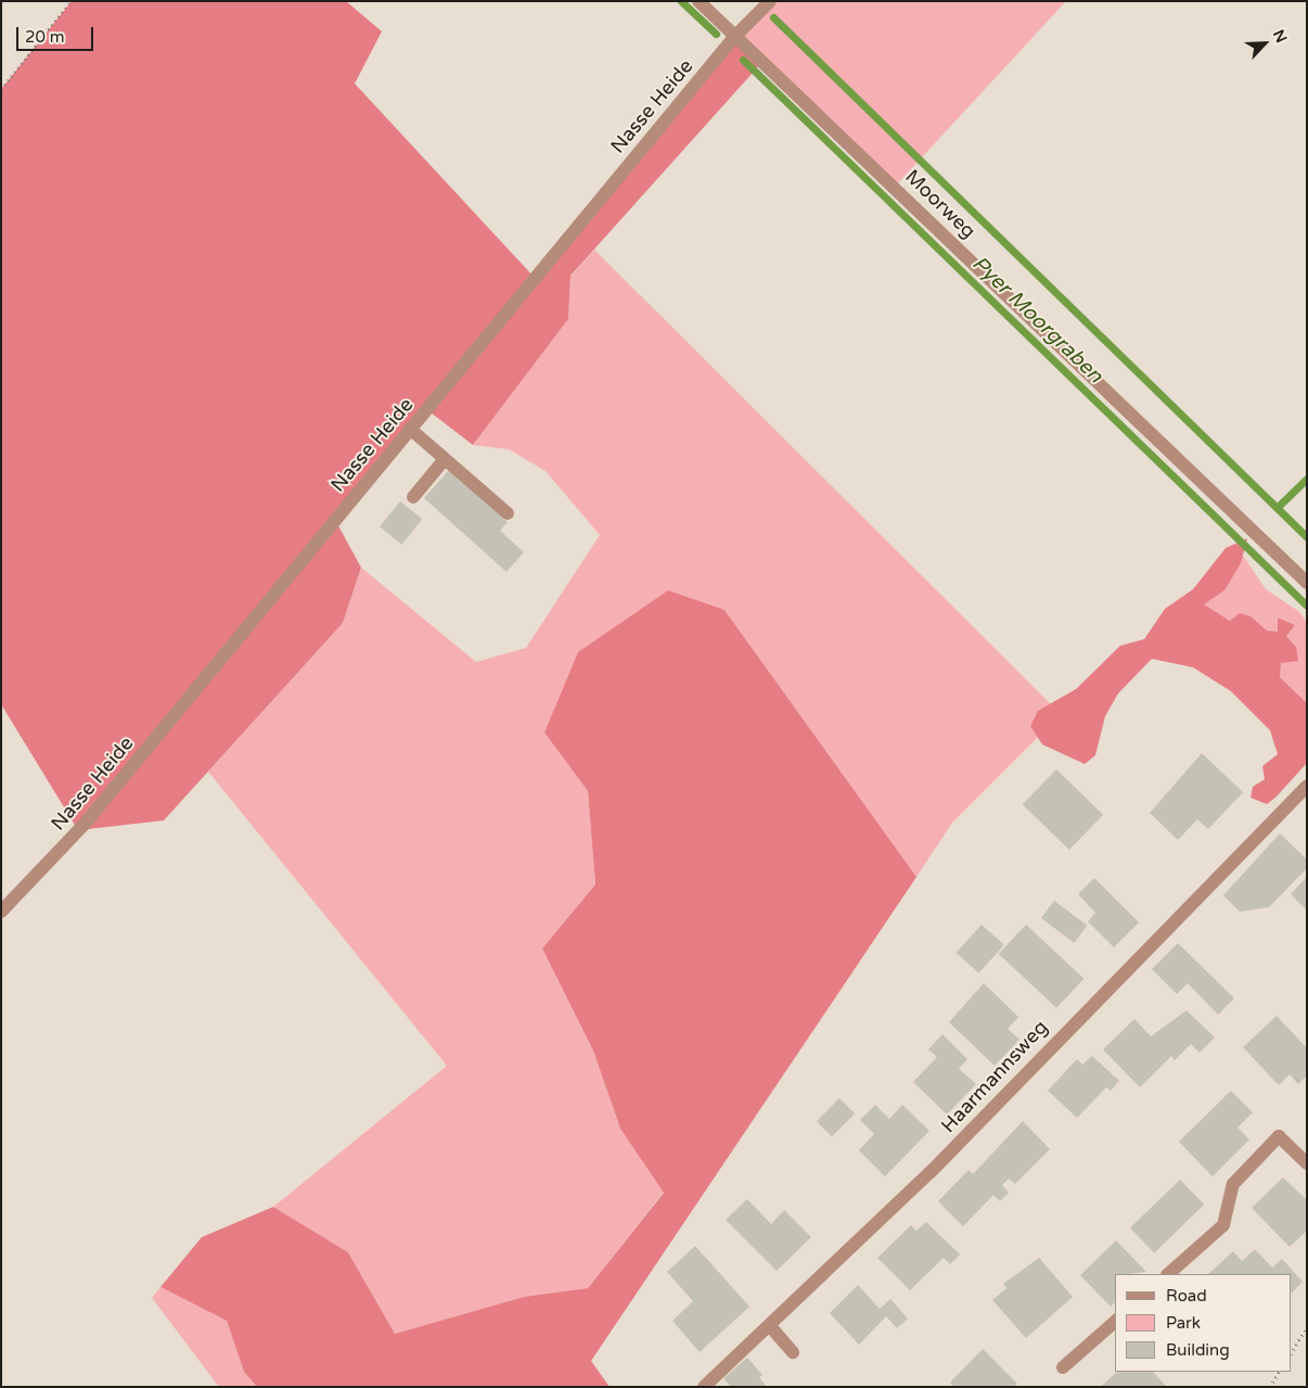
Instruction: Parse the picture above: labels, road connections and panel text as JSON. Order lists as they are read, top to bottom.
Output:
{
  "streets": {
    "street": ["Nasse Heide", "Moorweg", "Haarmannsweg"]
  },
  "crossings": [
    ["Nasse Heide", "Moorweg"]
  ],
  "water": ["Pyer Moorgraben"],
  "legend": ["Road", "Park", "Building"],
  "scale_bar": "20 m",
  "north": "top right"
}
